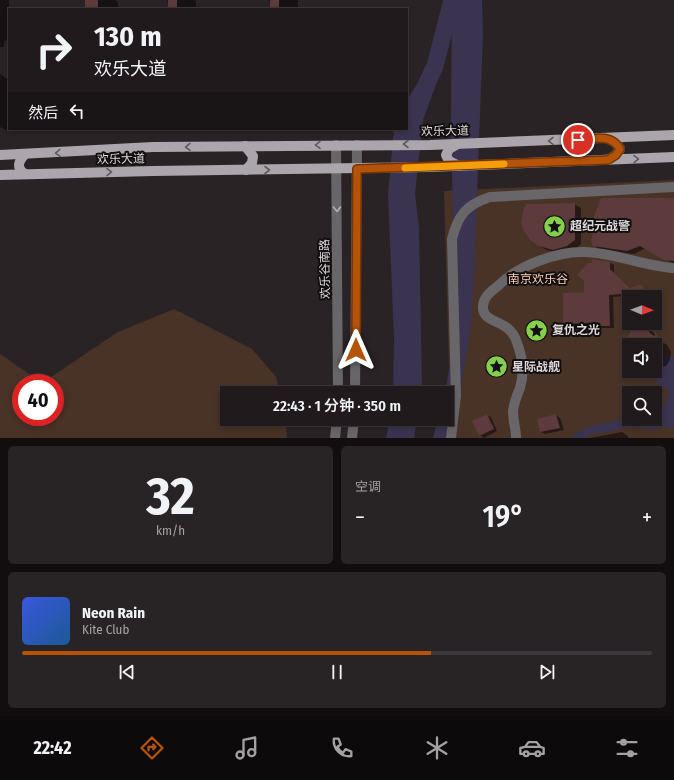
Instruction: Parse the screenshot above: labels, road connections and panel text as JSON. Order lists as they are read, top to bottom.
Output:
{
  "streets": {
    "main road": ["欢乐大道"],
    "street": ["欢乐谷南路"]
  },
  "crossings": [
    ["欢乐大道", "欢乐谷南路"]
  ],
  "parks": ["南京欢乐谷"],
  "places": {
    "place": ["超纪元战警", "复仇之光", "星际战舰"]
  },
  "north": "right",
  "page": {
    "turn": ["130 m", "欢乐大道"],
    "then": "然后",
    "limit": "40",
    "trip": "22:43 · 1 分钟 · 350 m",
    "tile": [
      ["32", "km/h"],
      "空调"
    ],
    "heat": ["−", "19°", "+"],
    "song": ["Neon Rain", "Kite Club"],
    "tabs": "22:42"
  }
}
